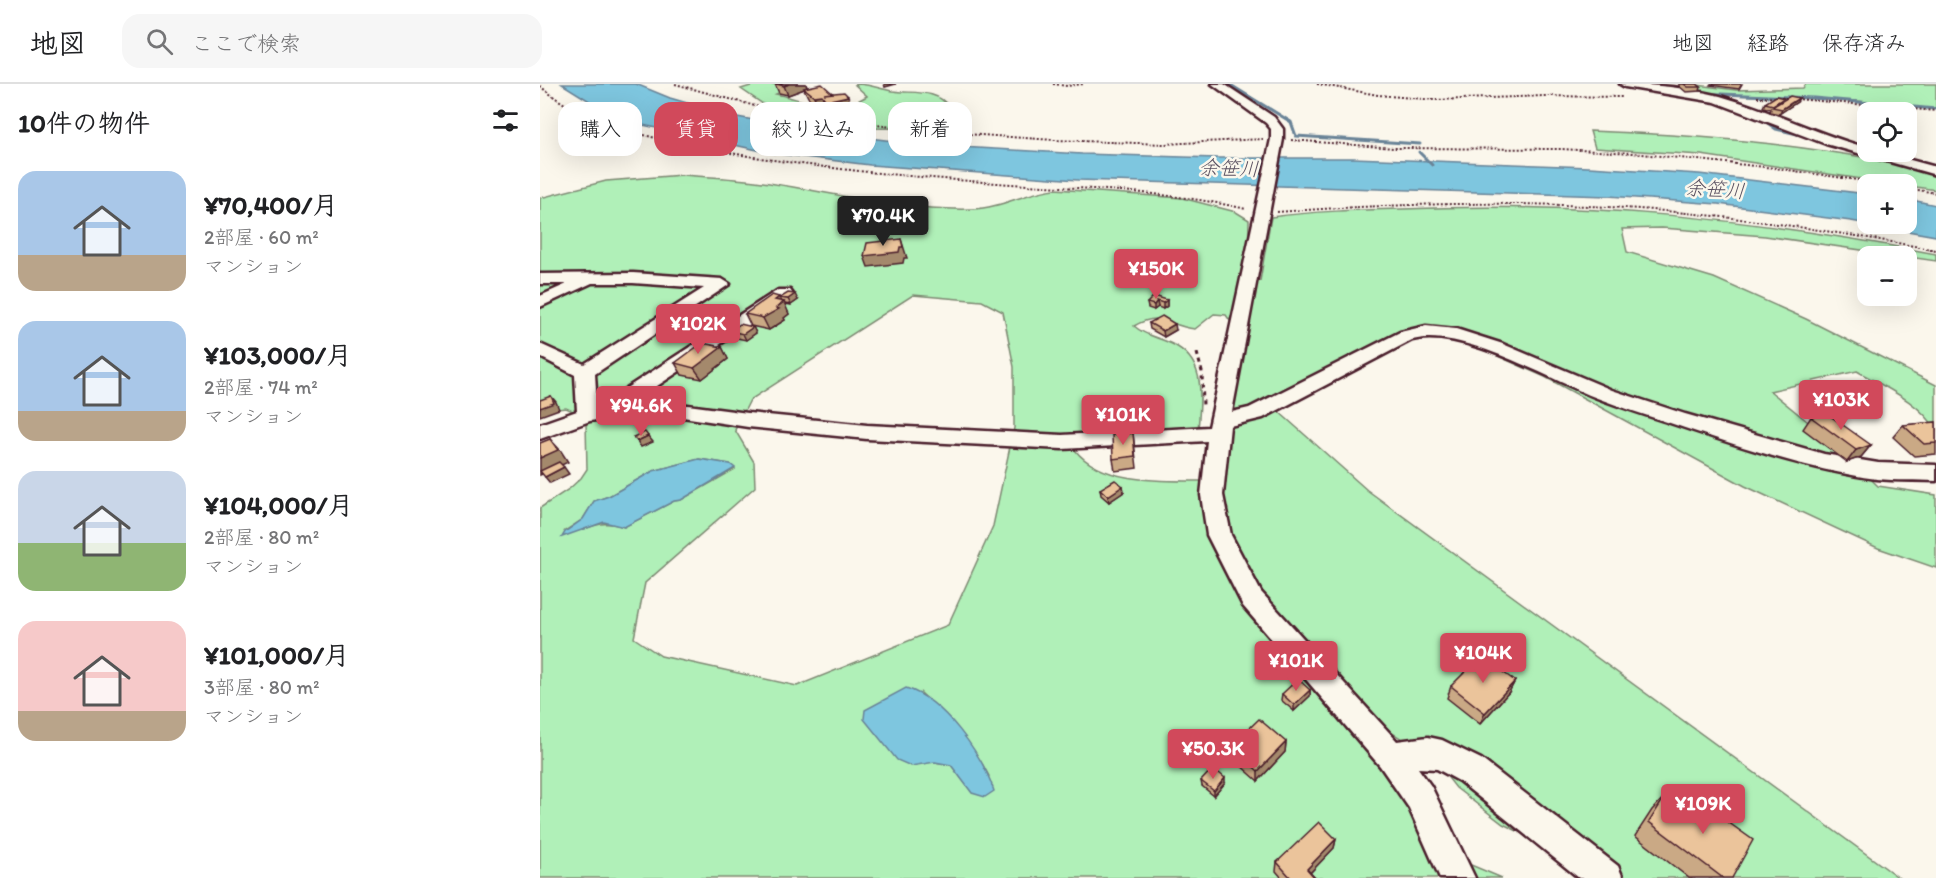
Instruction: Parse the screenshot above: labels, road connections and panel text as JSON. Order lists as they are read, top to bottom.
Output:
{
  "water": ["余笹川"],
  "page": {
    "header": "地図",
    "search": "ここで検索",
    "nav": ["地図", "経路", "保存済み"],
    "heading": "10件の物件",
    "map_buttons": ["+", "−"],
    "chip": [
      "購入",
      "賃貸",
      "絞り込み",
      "新着"
    ],
    "list": [
      {
        "name": "¥70,400/月",
        "note": "2部屋 · 60 m² · マンション"
      },
      {
        "name": "¥103,000/月",
        "note": "2部屋 · 74 m² · マンション"
      },
      {
        "name": "¥104,000/月",
        "note": "2部屋 · 80 m² · マンション"
      },
      {
        "name": "¥101,000/月",
        "note": "3部屋 · 80 m² · マンション"
      }
    ],
    "price": [
      "¥70.4K",
      "¥150K",
      "¥102K",
      "¥103K",
      "¥94.6K",
      "¥101K",
      "¥104K",
      "¥101K",
      "¥50.3K",
      "¥109K"
    ]
  }
}
